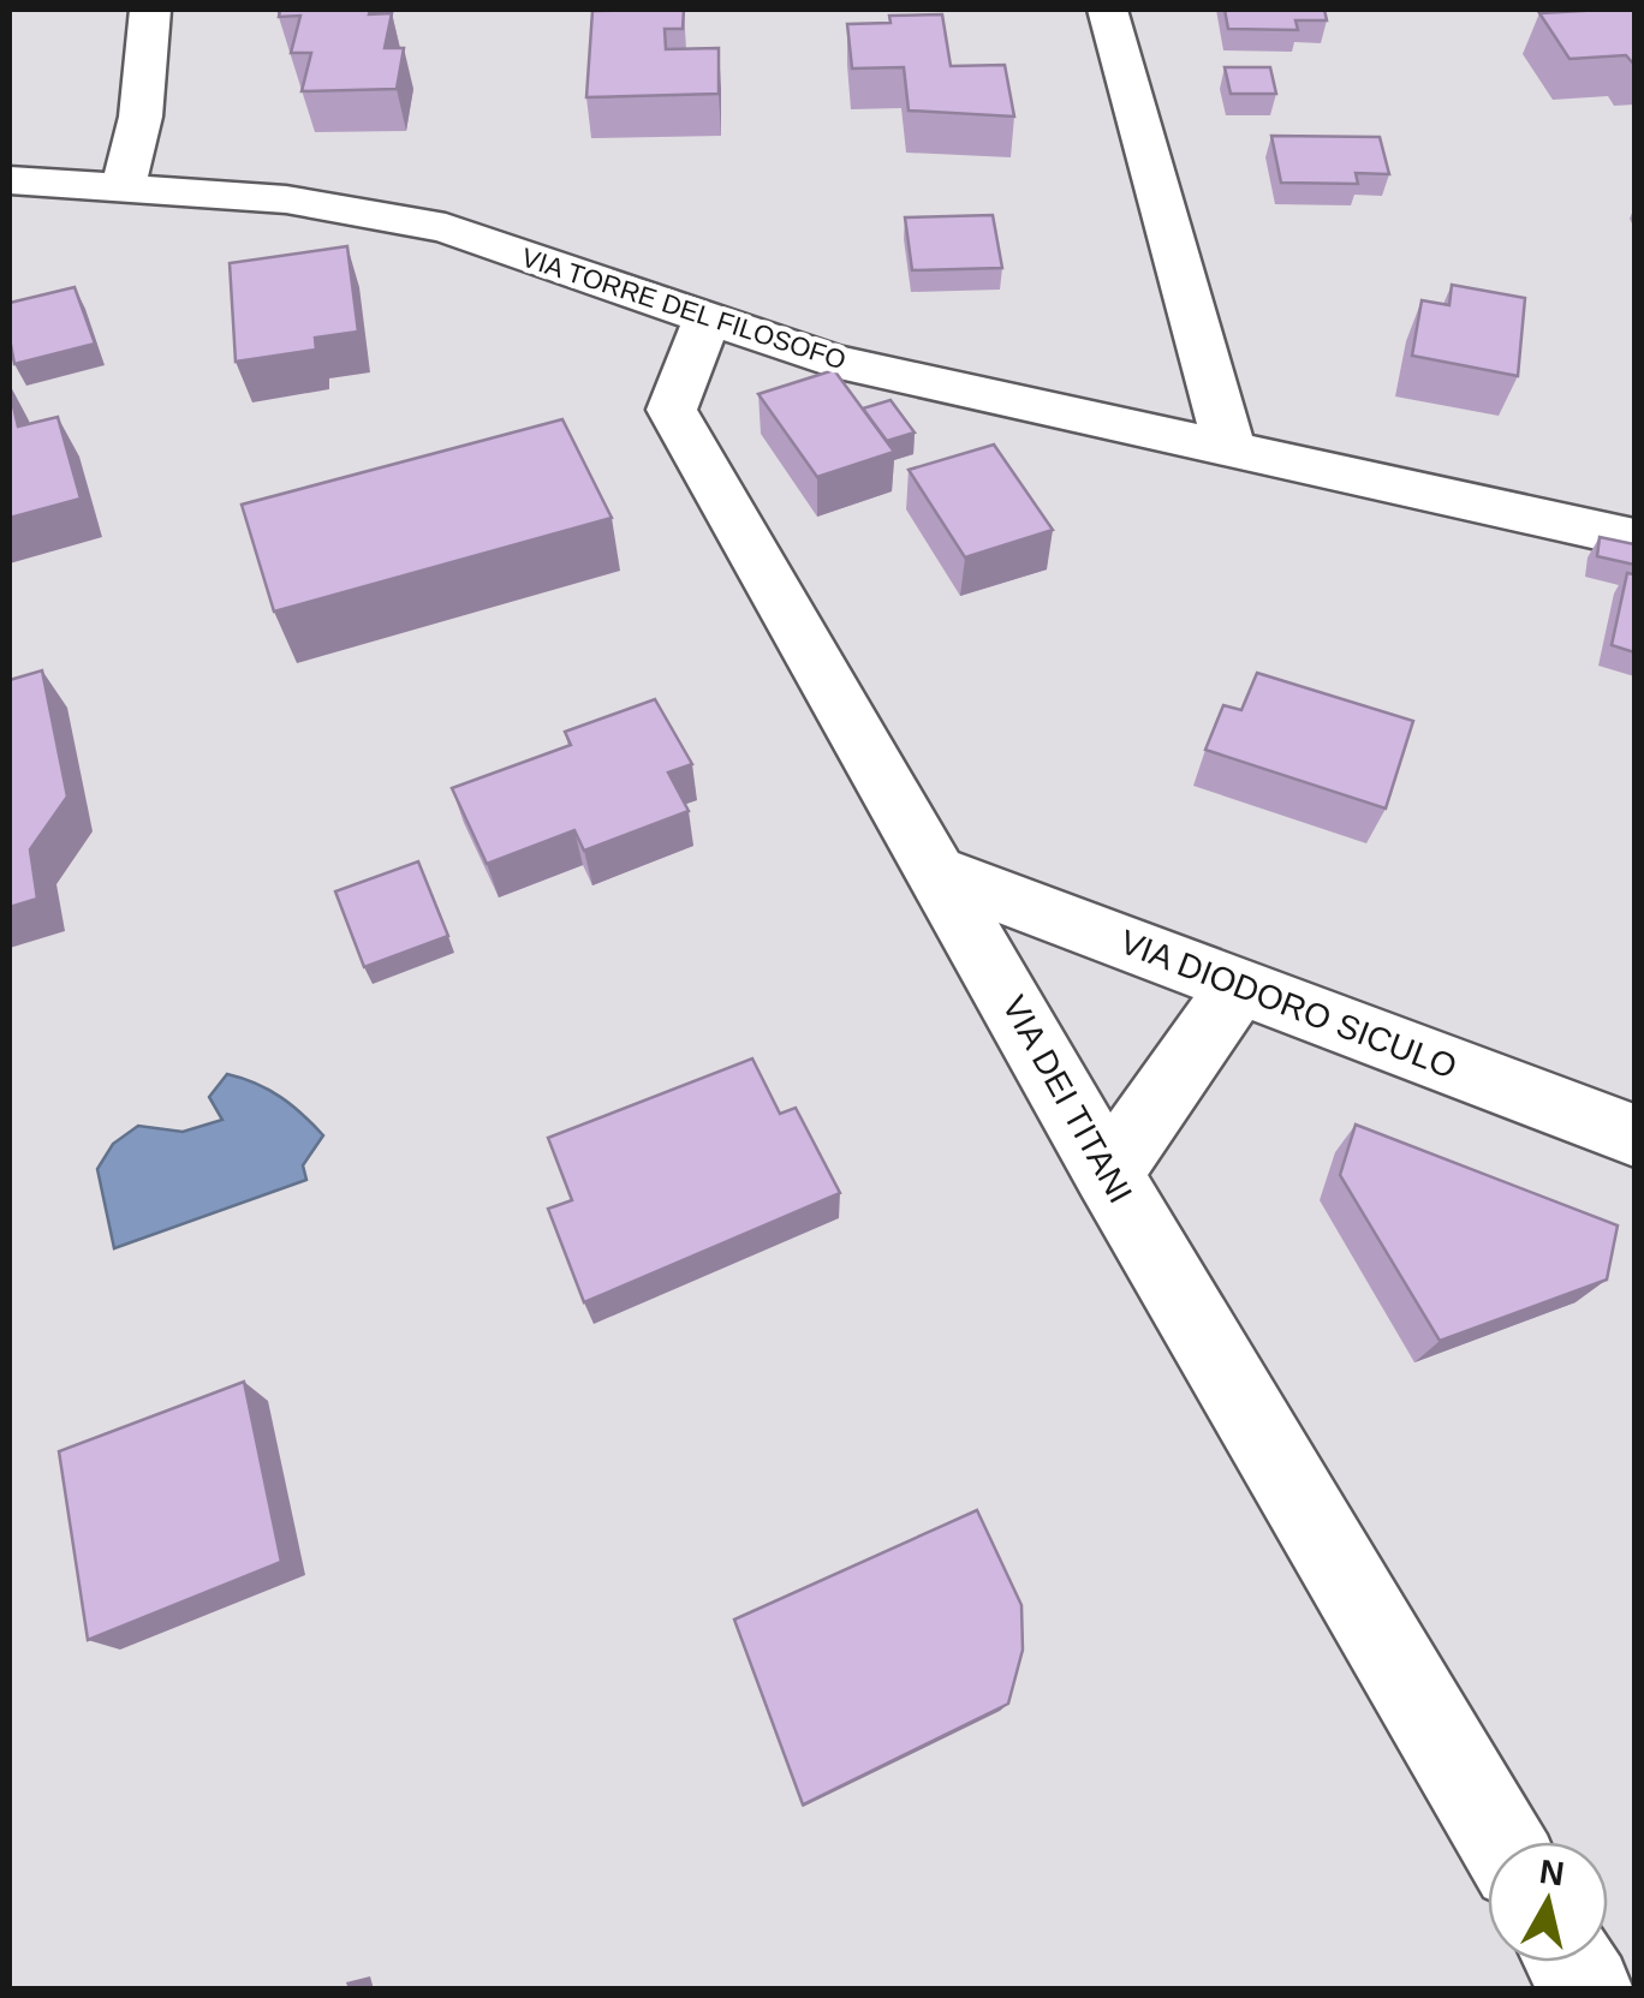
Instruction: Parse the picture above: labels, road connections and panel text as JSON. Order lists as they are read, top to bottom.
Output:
{
  "streets": {
    "street": ["VIA TORRE DEL FILOSOFO", "VIA DIODORO SICULO", "VIA DEI TITANI"]
  },
  "crossings": [
    ["VIA TORRE DEL FILOSOFO", "VIA DEI TITANI"],
    ["VIA DIODORO SICULO", "VIA DEI TITANI"]
  ],
  "north": "top"
}
